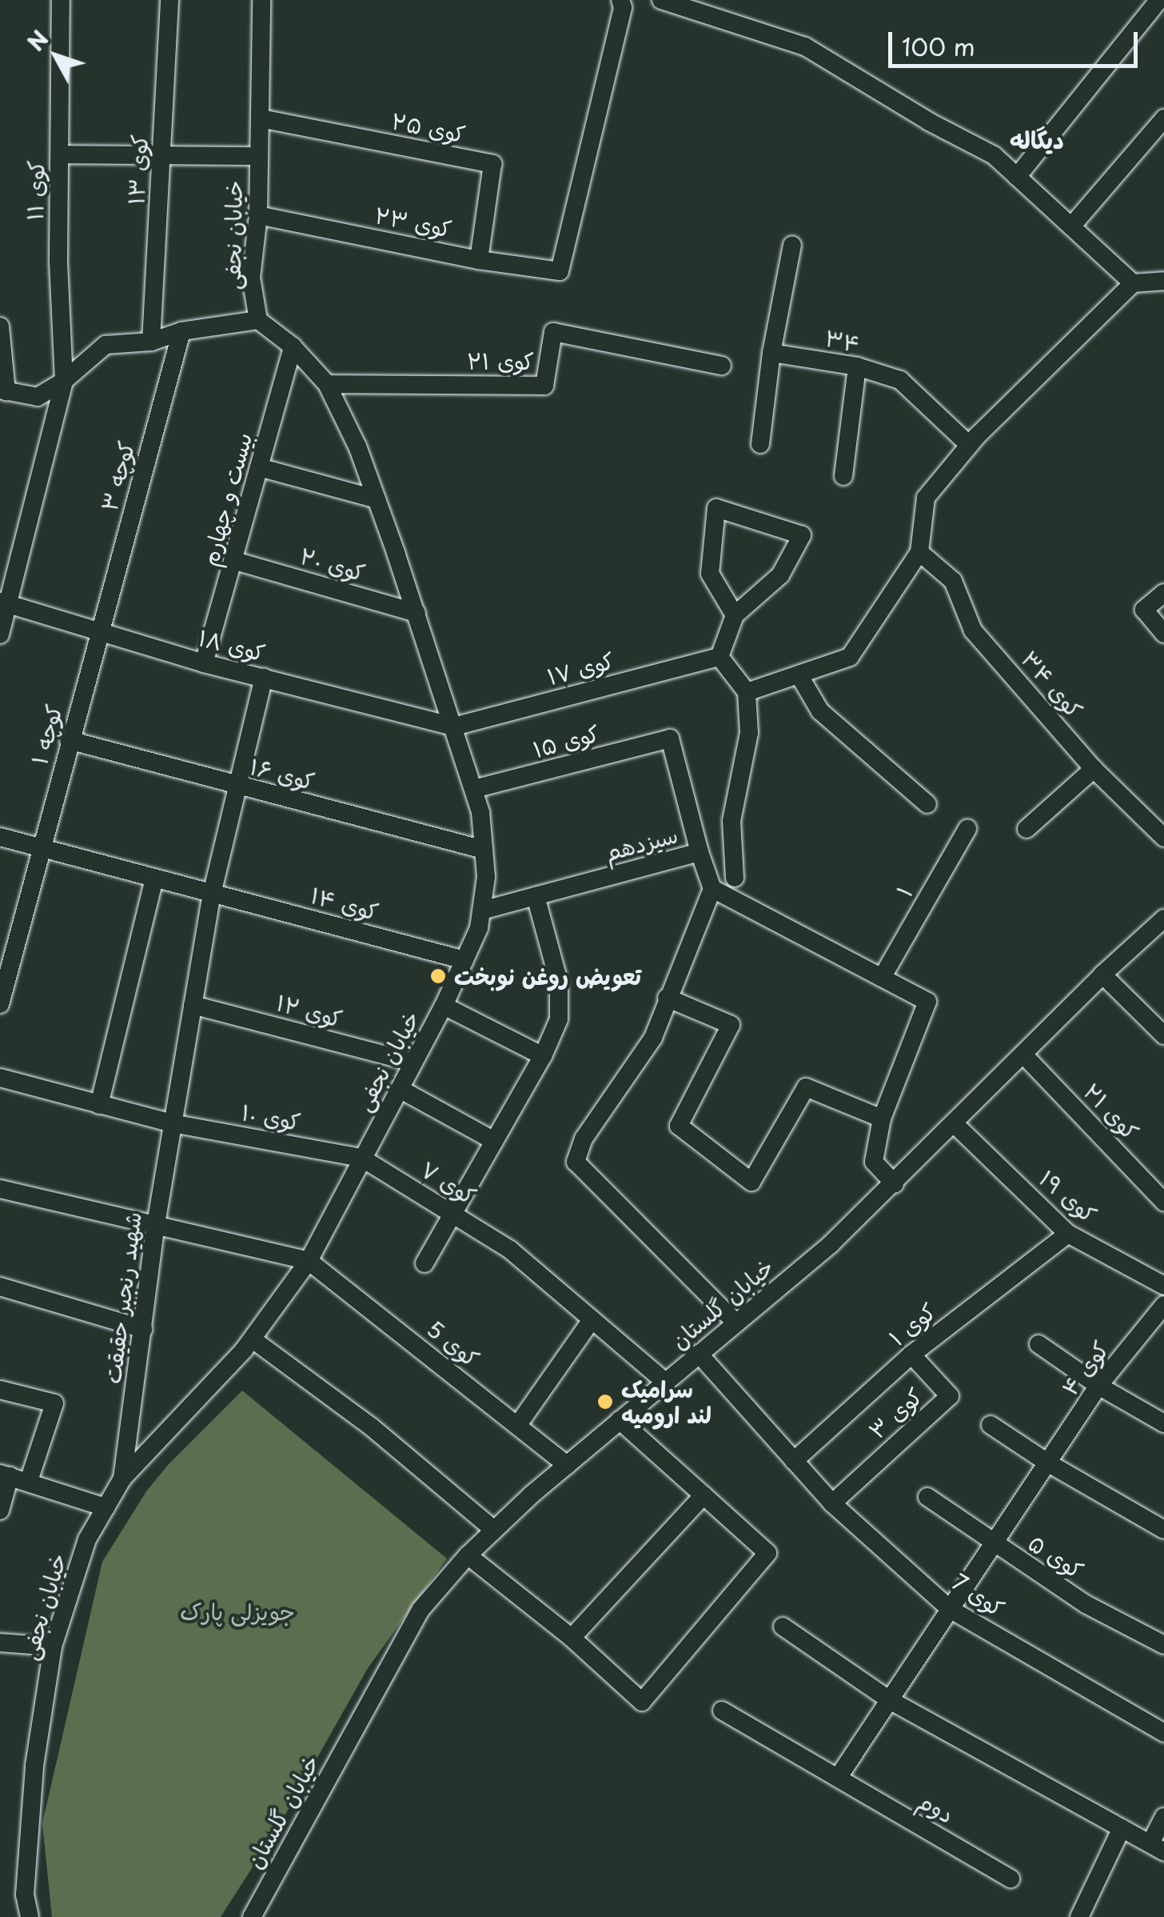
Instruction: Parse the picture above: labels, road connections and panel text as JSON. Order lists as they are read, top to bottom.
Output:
{
  "streets": {
    "street": [
      "کوی ۲۵",
      "کوی ۱۳",
      "کوی ۱۱",
      "کوی ۲۳",
      "خیابان نجفی",
      "۳۴",
      "کوی ۲۱",
      "کوچه ۳",
      "بیست و چهارم",
      "کوی ۲۰",
      "کوی ۱۸",
      "کوی ۱۷",
      "کوی ۳۴",
      "کوچه ۱",
      "کوی ۱۵",
      "کوی ۱۶",
      "سیزدهم",
      "۱",
      "کوی ۱۴",
      "کوی ۱۲",
      "کوی ۱۰",
      "کوی ۷",
      "کوی ۱۹",
      "شهید رنجبر حقیقت",
      "خیابان گلستان",
      "کوی ۱",
      "کوی 5",
      "کوی ۴",
      "کوی ۳",
      "کوی ۵",
      "کوی 7",
      "دوم"
    ]
  },
  "crossings": [
    ["کوی ۲۵", "کوی ۲۳"],
    ["کوی ۲۵", "خیابان نجفی"],
    ["کوی ۱۱", "کوی ۱۸"],
    ["کوی ۲۳", "خیابان نجفی"],
    ["خیابان نجفی", "کوی ۲۱"],
    ["خیابان نجفی", "بیست و چهارم"],
    ["خیابان نجفی", "کوی ۲۰"],
    ["خیابان نجفی", "کوی ۱۸"],
    ["خیابان نجفی", "کوی ۱۷"],
    ["خیابان نجفی", "کوی ۱۵"],
    ["خیابان نجفی", "کوی ۱۶"],
    ["خیابان نجفی", "سیزدهم"],
    ["خیابان نجفی", "کوی ۱۴"],
    ["خیابان نجفی", "کوی ۱۲"],
    ["خیابان نجفی", "کوی ۱۰"],
    ["خیابان نجفی", "کوی ۷"],
    ["خیابان نجفی", "شهید رنجبر حقیقت"],
    ["خیابان نجفی", "کوی 5"],
    ["کوی ۲۱", "خیابان گلستان"],
    ["کوچه ۳", "کوی ۱۸"],
    ["کوچه ۳", "کوچه ۱"],
    ["بیست و چهارم", "کوی ۲۰"],
    ["بیست و چهارم", "کوی ۱۸"],
    ["کوی ۱۸", "کوی ۱۷"],
    ["کوی ۱۸", "کوچه ۱"],
    ["کوی ۱۸", "شهید رنجبر حقیقت"],
    ["کوچه ۱", "کوی ۱۶"],
    ["کوچه ۱", "کوی ۱۴"],
    ["کوی ۱۵", "سیزدهم"],
    ["کوی ۱۶", "شهید رنجبر حقیقت"],
    ["کوی ۱۴", "شهید رنجبر حقیقت"],
    ["کوی ۱۲", "شهید رنجبر حقیقت"],
    ["کوی ۱۰", "کوی ۷"],
    ["کوی ۱۰", "شهید رنجبر حقیقت"],
    ["کوی ۷", "خیابان گلستان"],
    ["کوی ۱۹", "خیابان گلستان"],
    ["کوی ۱۹", "کوی ۱"],
    ["خیابان گلستان", "کوی 5"],
    ["کوی ۱", "کوی ۳"],
    ["کوی ۱", "کوی 7"],
    ["کوی ۴", "کوی ۵"],
    ["کوی ۴", "کوی 7"],
    ["کوی ۴", "دوم"],
    ["کوی ۳", "کوی 7"]
  ],
  "districts": ["دیگاله"],
  "parks": ["جویزلی پارک"],
  "places": ["تعویض روغن نوبخت", "سرامیک لند ارومیه"],
  "scale_bar": "100 m",
  "north": "top left"
}
